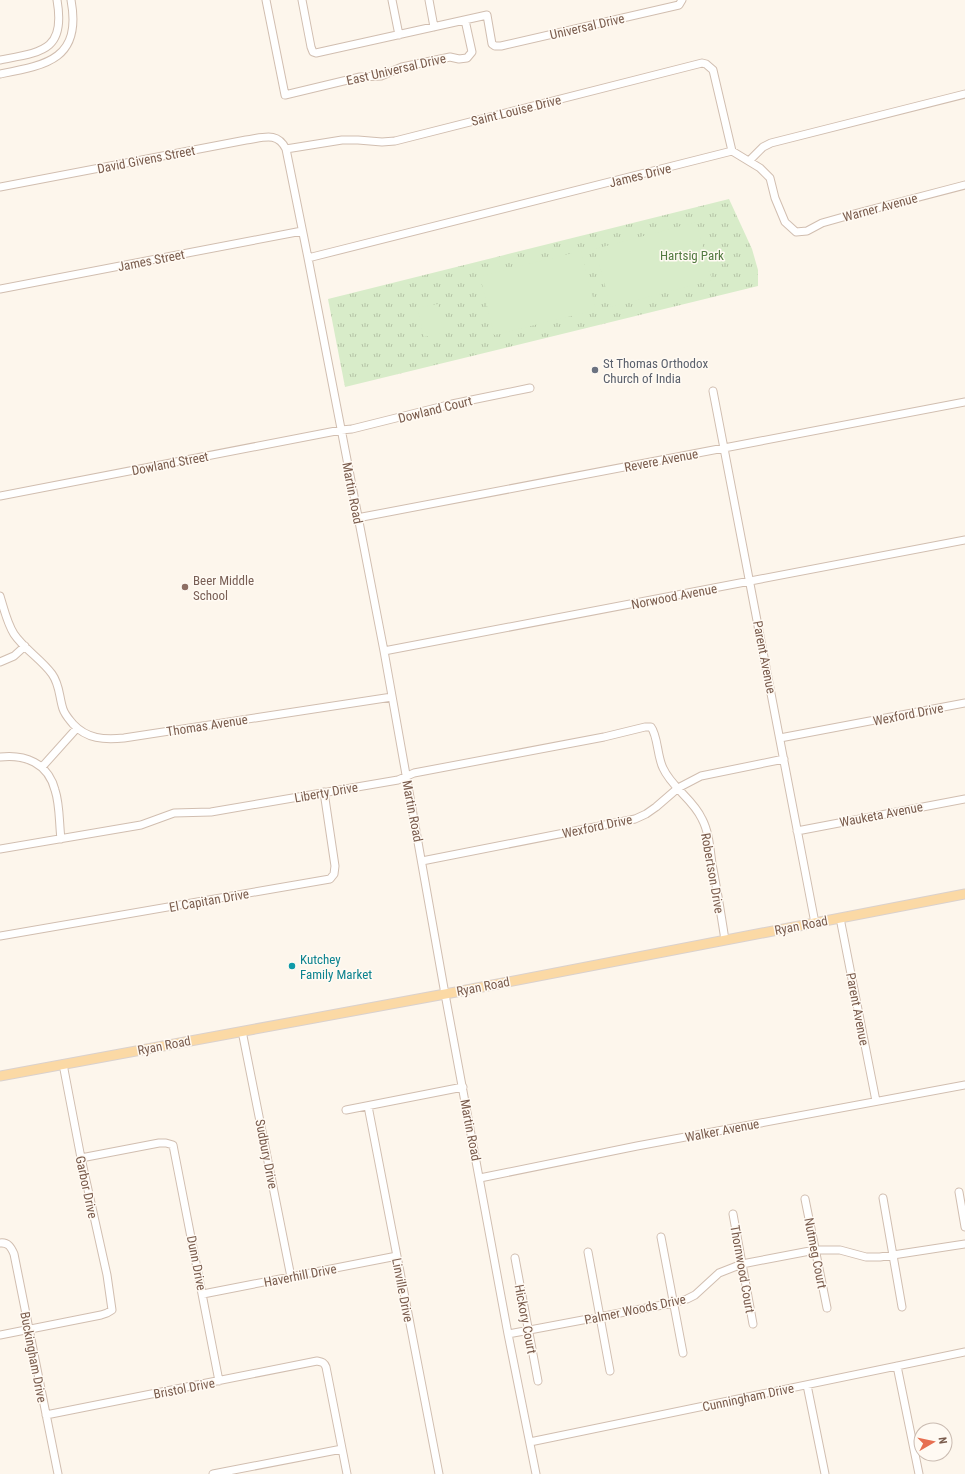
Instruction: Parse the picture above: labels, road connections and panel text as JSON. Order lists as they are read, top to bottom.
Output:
{
  "streets": {
    "main road": ["Ryan Road"],
    "street": [
      "Universal Drive",
      "East Universal Drive",
      "Saint Louise Drive",
      "David Givens Street",
      "James Drive",
      "Warner Avenue",
      "James Street",
      "Dowland Court",
      "Revere Avenue",
      "Dowland Street",
      "Martin Road",
      "Norwood Avenue",
      "Parent Avenue",
      "Wexford Drive",
      "Thomas Avenue",
      "Liberty Drive",
      "Wauketa Avenue",
      "Robertson Drive",
      "El Capitan Drive",
      "Walker Avenue",
      "Sudbury Drive",
      "Garbor Drive",
      "Nutmeg Court",
      "Dunn Drive",
      "Thornwood Court",
      "Haverhill Drive",
      "Linville Drive",
      "Palmer Woods Drive",
      "Hickory Court",
      "Buckingham Drive",
      "Bristol Drive",
      "Cunningham Drive"
    ]
  },
  "crossings": [
    ["Universal Drive", "East Universal Drive"],
    ["Saint Louise Drive", "David Givens Street"],
    ["Saint Louise Drive", "James Drive"],
    ["Saint Louise Drive", "Martin Road"],
    ["David Givens Street", "Martin Road"],
    ["James Drive", "Martin Road"],
    ["James Street", "Martin Road"],
    ["Dowland Court", "Dowland Street"],
    ["Dowland Court", "Martin Road"],
    ["Revere Avenue", "Martin Road"],
    ["Revere Avenue", "Parent Avenue"],
    ["Dowland Street", "Martin Road"],
    ["Martin Road", "Norwood Avenue"],
    ["Martin Road", "Wexford Drive"],
    ["Martin Road", "Thomas Avenue"],
    ["Martin Road", "Liberty Drive"],
    ["Martin Road", "Ryan Road"],
    ["Martin Road", "Walker Avenue"],
    ["Martin Road", "Palmer Woods Drive"],
    ["Martin Road", "Cunningham Drive"],
    ["Norwood Avenue", "Parent Avenue"],
    ["Parent Avenue", "Wexford Drive"],
    ["Parent Avenue", "Wauketa Avenue"],
    ["Parent Avenue", "Ryan Road"],
    ["Parent Avenue", "Walker Avenue"],
    ["Wexford Drive", "Robertson Drive"],
    ["Liberty Drive", "Robertson Drive"],
    ["Liberty Drive", "El Capitan Drive"],
    ["Robertson Drive", "Ryan Road"],
    ["Ryan Road", "Sudbury Drive"],
    ["Ryan Road", "Garbor Drive"],
    ["Sudbury Drive", "Haverhill Drive"],
    ["Garbor Drive", "Dunn Drive"],
    ["Garbor Drive", "Buckingham Drive"],
    ["Nutmeg Court", "Palmer Woods Drive"],
    ["Dunn Drive", "Haverhill Drive"],
    ["Dunn Drive", "Bristol Drive"],
    ["Thornwood Court", "Palmer Woods Drive"],
    ["Haverhill Drive", "Linville Drive"],
    ["Palmer Woods Drive", "Hickory Court"],
    ["Buckingham Drive", "Bristol Drive"]
  ],
  "parks": ["Hartsig Park"],
  "places": ["St Thomas Orthodox Church of India", "Beer Middle School", "Kutchey Family Market"],
  "north": "right"
}
